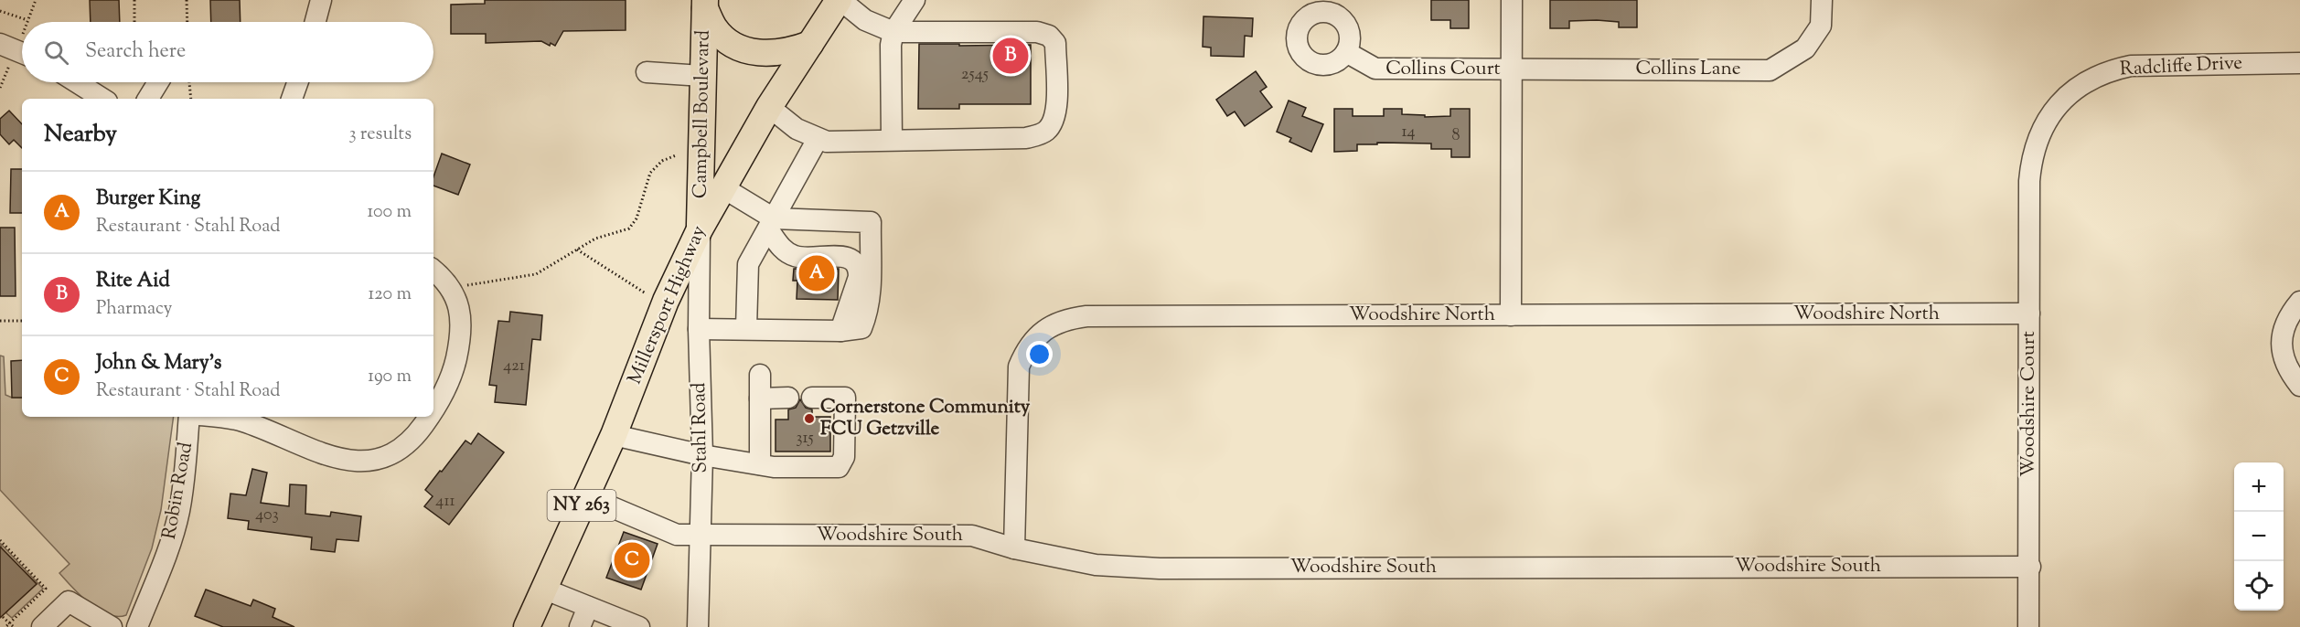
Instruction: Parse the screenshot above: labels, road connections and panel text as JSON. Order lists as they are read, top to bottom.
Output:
{
  "streets": {
    "main road": ["Campbell Boulevard", "Millersport Highway", "NY 263"],
    "street": [
      "Radcliffe Drive",
      "Collins Court",
      "Collins Lane",
      "Woodshire North",
      "Woodshire Court",
      "Stahl Road",
      "Robin Road",
      "Woodshire South"
    ]
  },
  "crossings": [
    ["Radcliffe Drive", "Woodshire Court"],
    ["Collins Court", "Collins Lane"],
    ["Campbell Boulevard", "Millersport Highway"],
    ["Campbell Boulevard", "Stahl Road"],
    ["Millersport Highway", "Stahl Road"],
    ["Millersport Highway", "Woodshire South"],
    ["Woodshire North", "Woodshire Court"],
    ["Woodshire North", "Woodshire South"],
    ["Woodshire Court", "Woodshire South"],
    ["Stahl Road", "Woodshire South"]
  ],
  "places": ["Cornerstone Community FCU Getzville"],
  "house_numbers": [
    "2545",
    "14",
    "8",
    "421",
    "315",
    "411",
    "403"
  ],
  "page": {
    "search": "Search here",
    "pins": ["B", "A", "C"],
    "heading": ["Nearby", "3 results"],
    "list": [
      {
        "mark": "A",
        "name": "Burger King",
        "note": "Restaurant · Stahl Road",
        "value": "100 m"
      },
      {
        "mark": "B",
        "name": "Rite Aid",
        "note": "Pharmacy",
        "value": "120 m"
      },
      {
        "mark": "C",
        "name": "John & Mary's",
        "note": "Restaurant · Stahl Road",
        "value": "190 m"
      }
    ],
    "map_buttons": ["+", "−"]
  }
}
